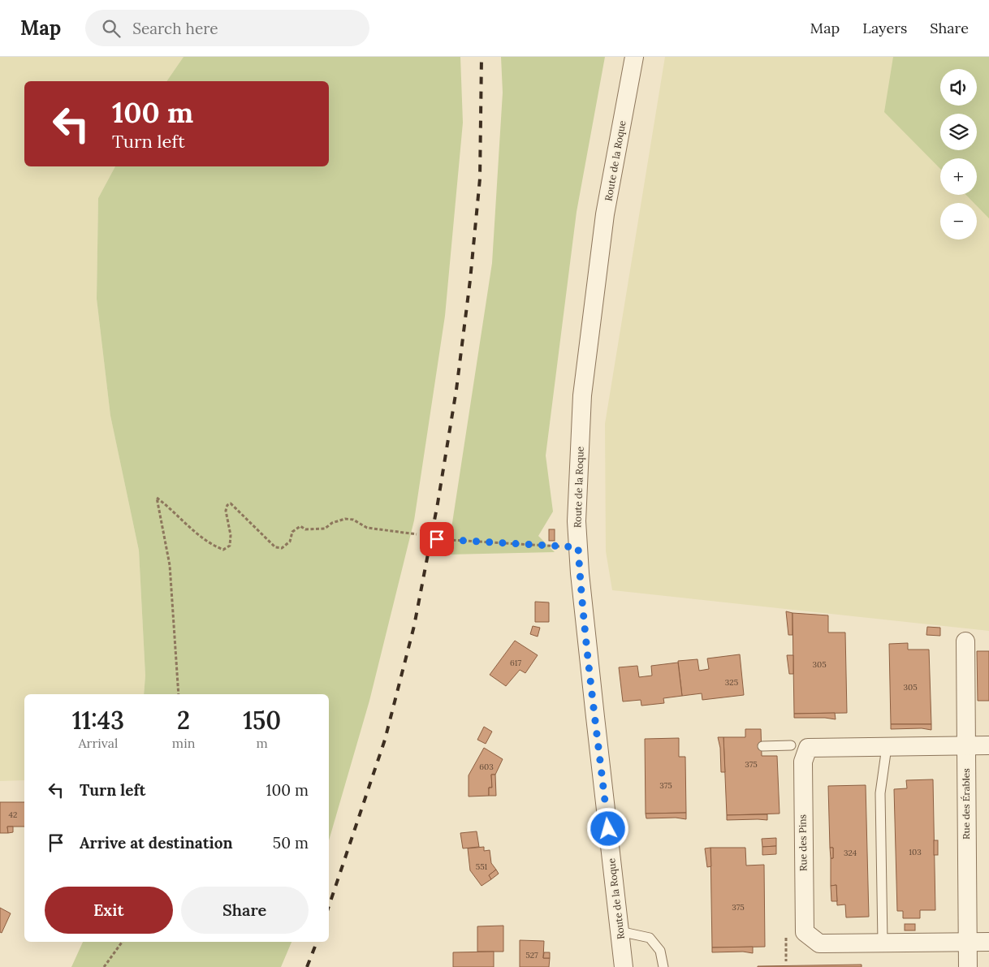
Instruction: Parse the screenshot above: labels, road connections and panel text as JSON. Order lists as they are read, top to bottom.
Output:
{
  "streets": {
    "street": ["Route de la Roque", "Rue des Érables", "Rue des Pins"]
  },
  "crossings": [
    ["Rue des Érables", "Rue des Pins"]
  ],
  "house_numbers": [
    "617",
    "305",
    "325",
    "305",
    "375",
    "603",
    "375",
    "42",
    "103",
    "324",
    "551",
    "375",
    "527"
  ],
  "page": {
    "header": "Map",
    "search": "Search here",
    "nav": ["Map", "Layers", "Share"],
    "map_buttons": ["+", "−"],
    "turn": ["100 m", "Turn left"],
    "eta": [
      "11:43",
      "Arrival",
      "2",
      "min",
      "150",
      "m"
    ],
    "list": [
      {
        "name": "Turn left",
        "value": "100 m"
      },
      {
        "name": "Arrive at destination",
        "value": "50 m"
      }
    ],
    "buttons": ["Exit", "Share"]
  }
}
